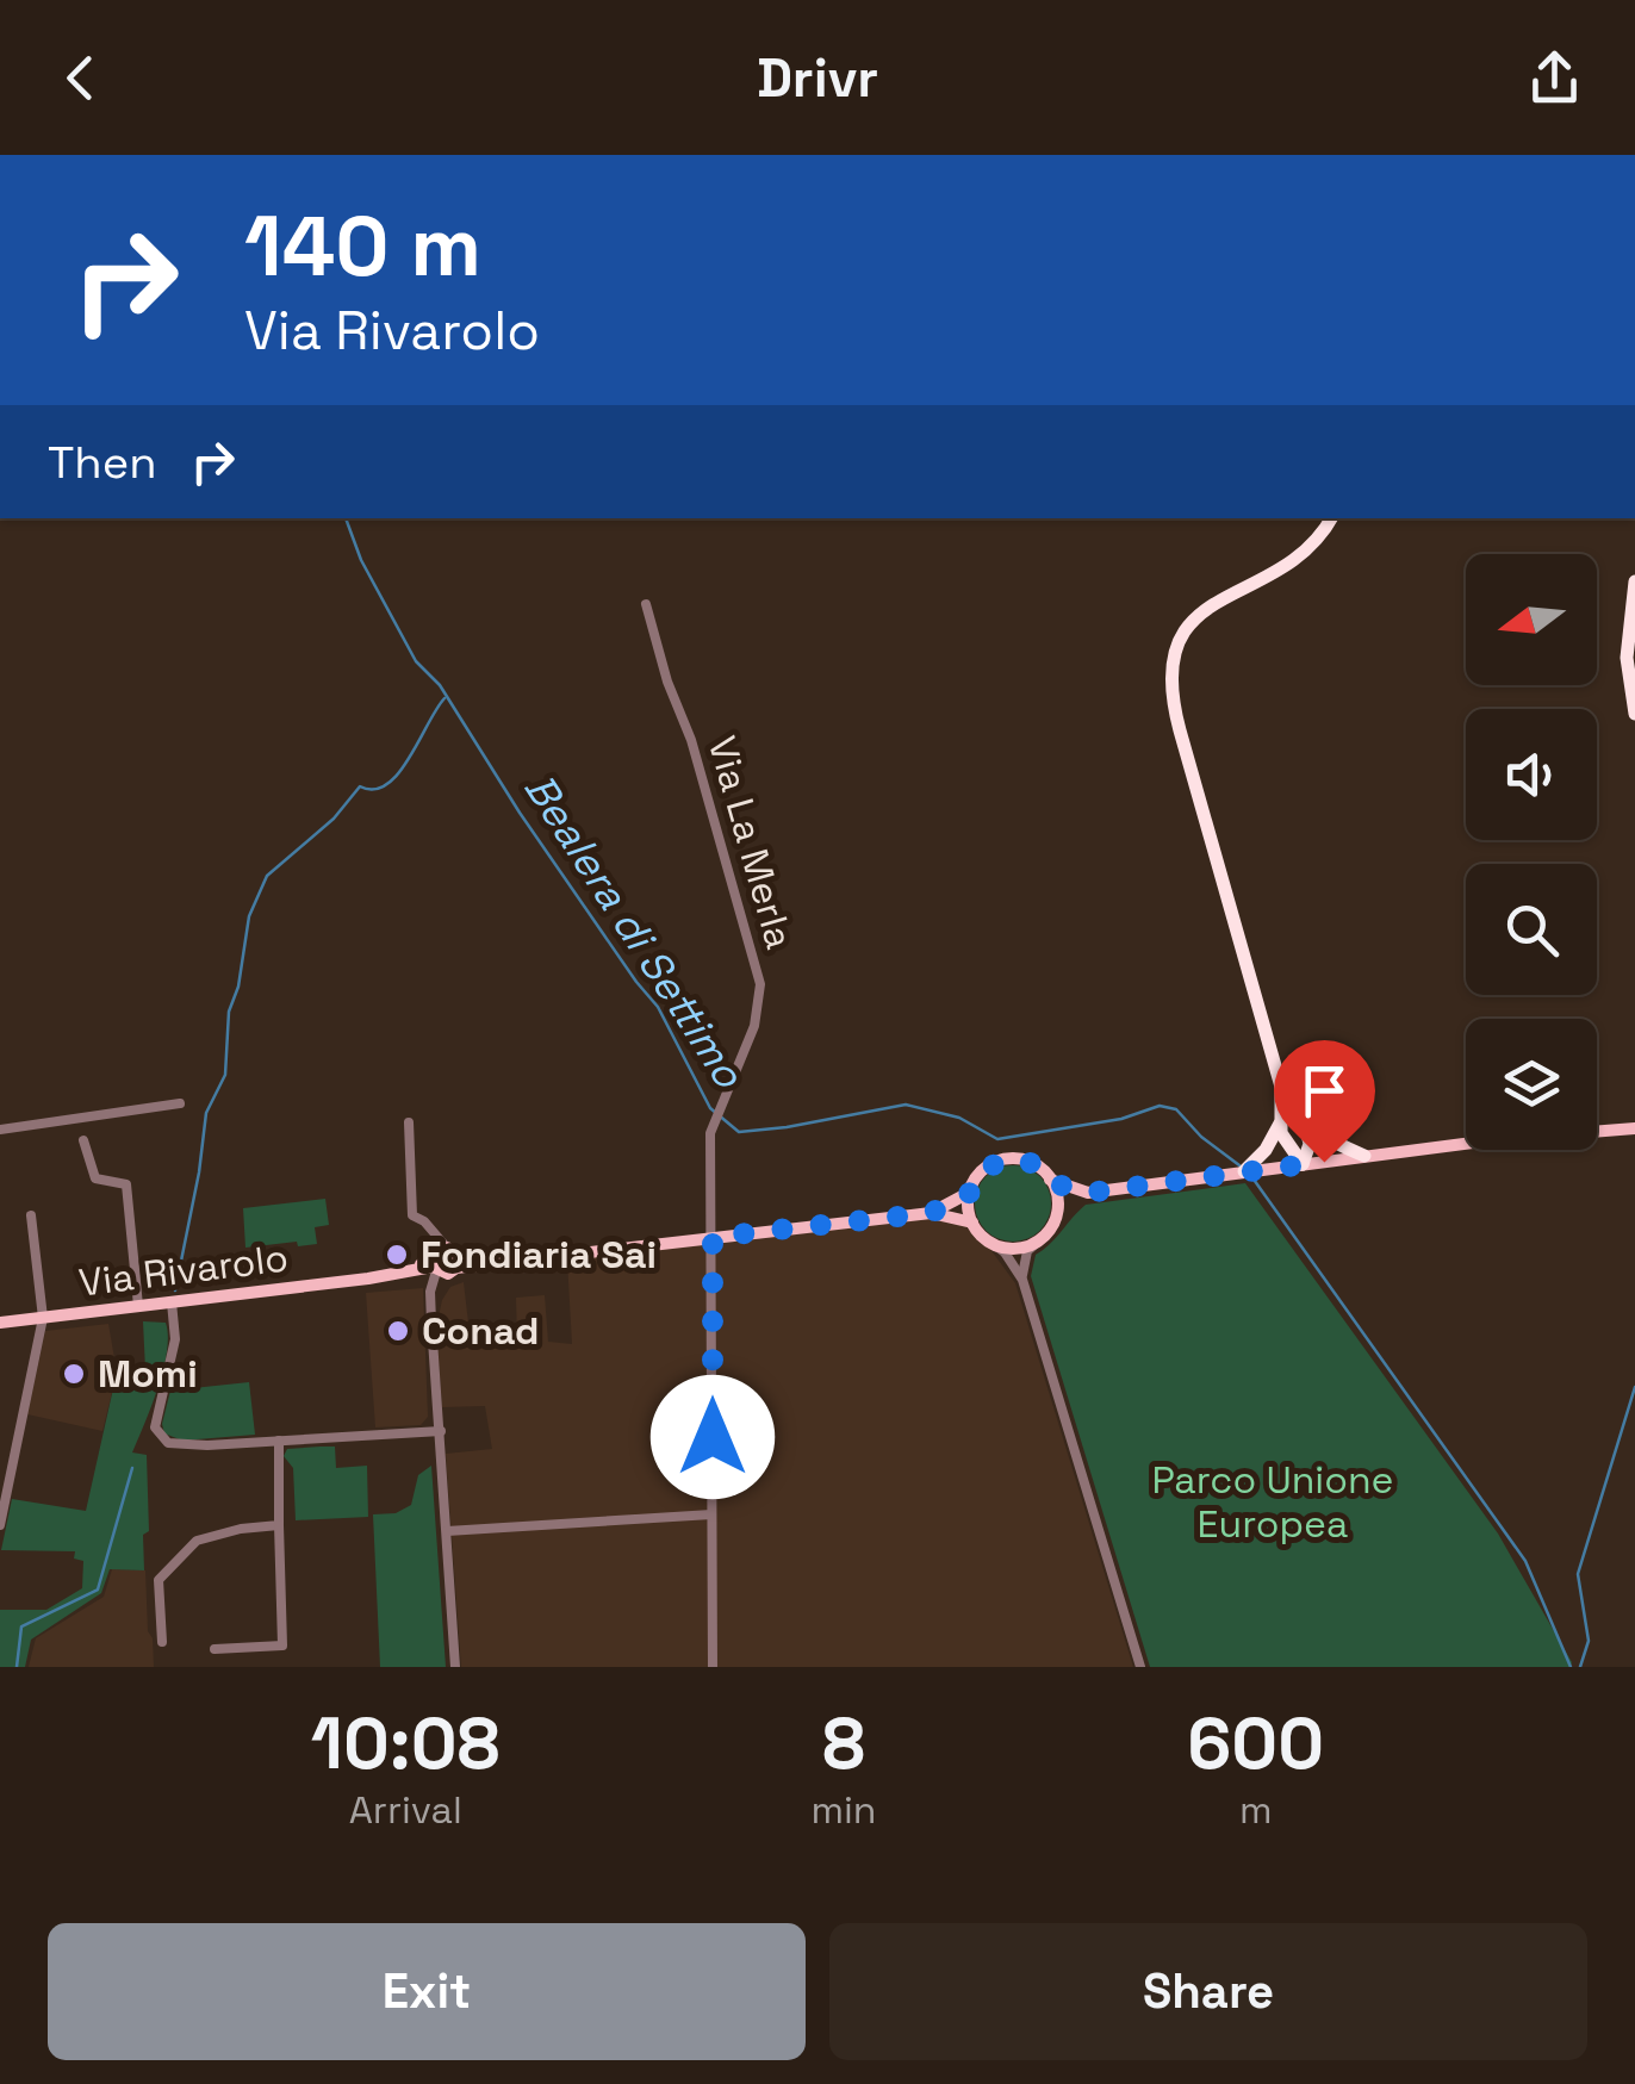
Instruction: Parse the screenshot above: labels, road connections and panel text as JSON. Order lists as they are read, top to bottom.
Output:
{
  "streets": {
    "main road": ["Via Rivarolo"],
    "street": ["Via La Merla"]
  },
  "water": ["Bealera di Settimo"],
  "parks": ["Parco Unione Europea"],
  "places": ["Fondiaria Sai", "Conad", "Momi"],
  "north": "left",
  "page": {
    "header": "Drivr",
    "turn": ["140 m", "Via Rivarolo"],
    "then": "Then",
    "eta": [
      "10:08",
      "Arrival",
      "8",
      "min",
      "600",
      "m"
    ],
    "buttons": ["Exit", "Share"]
  }
}
